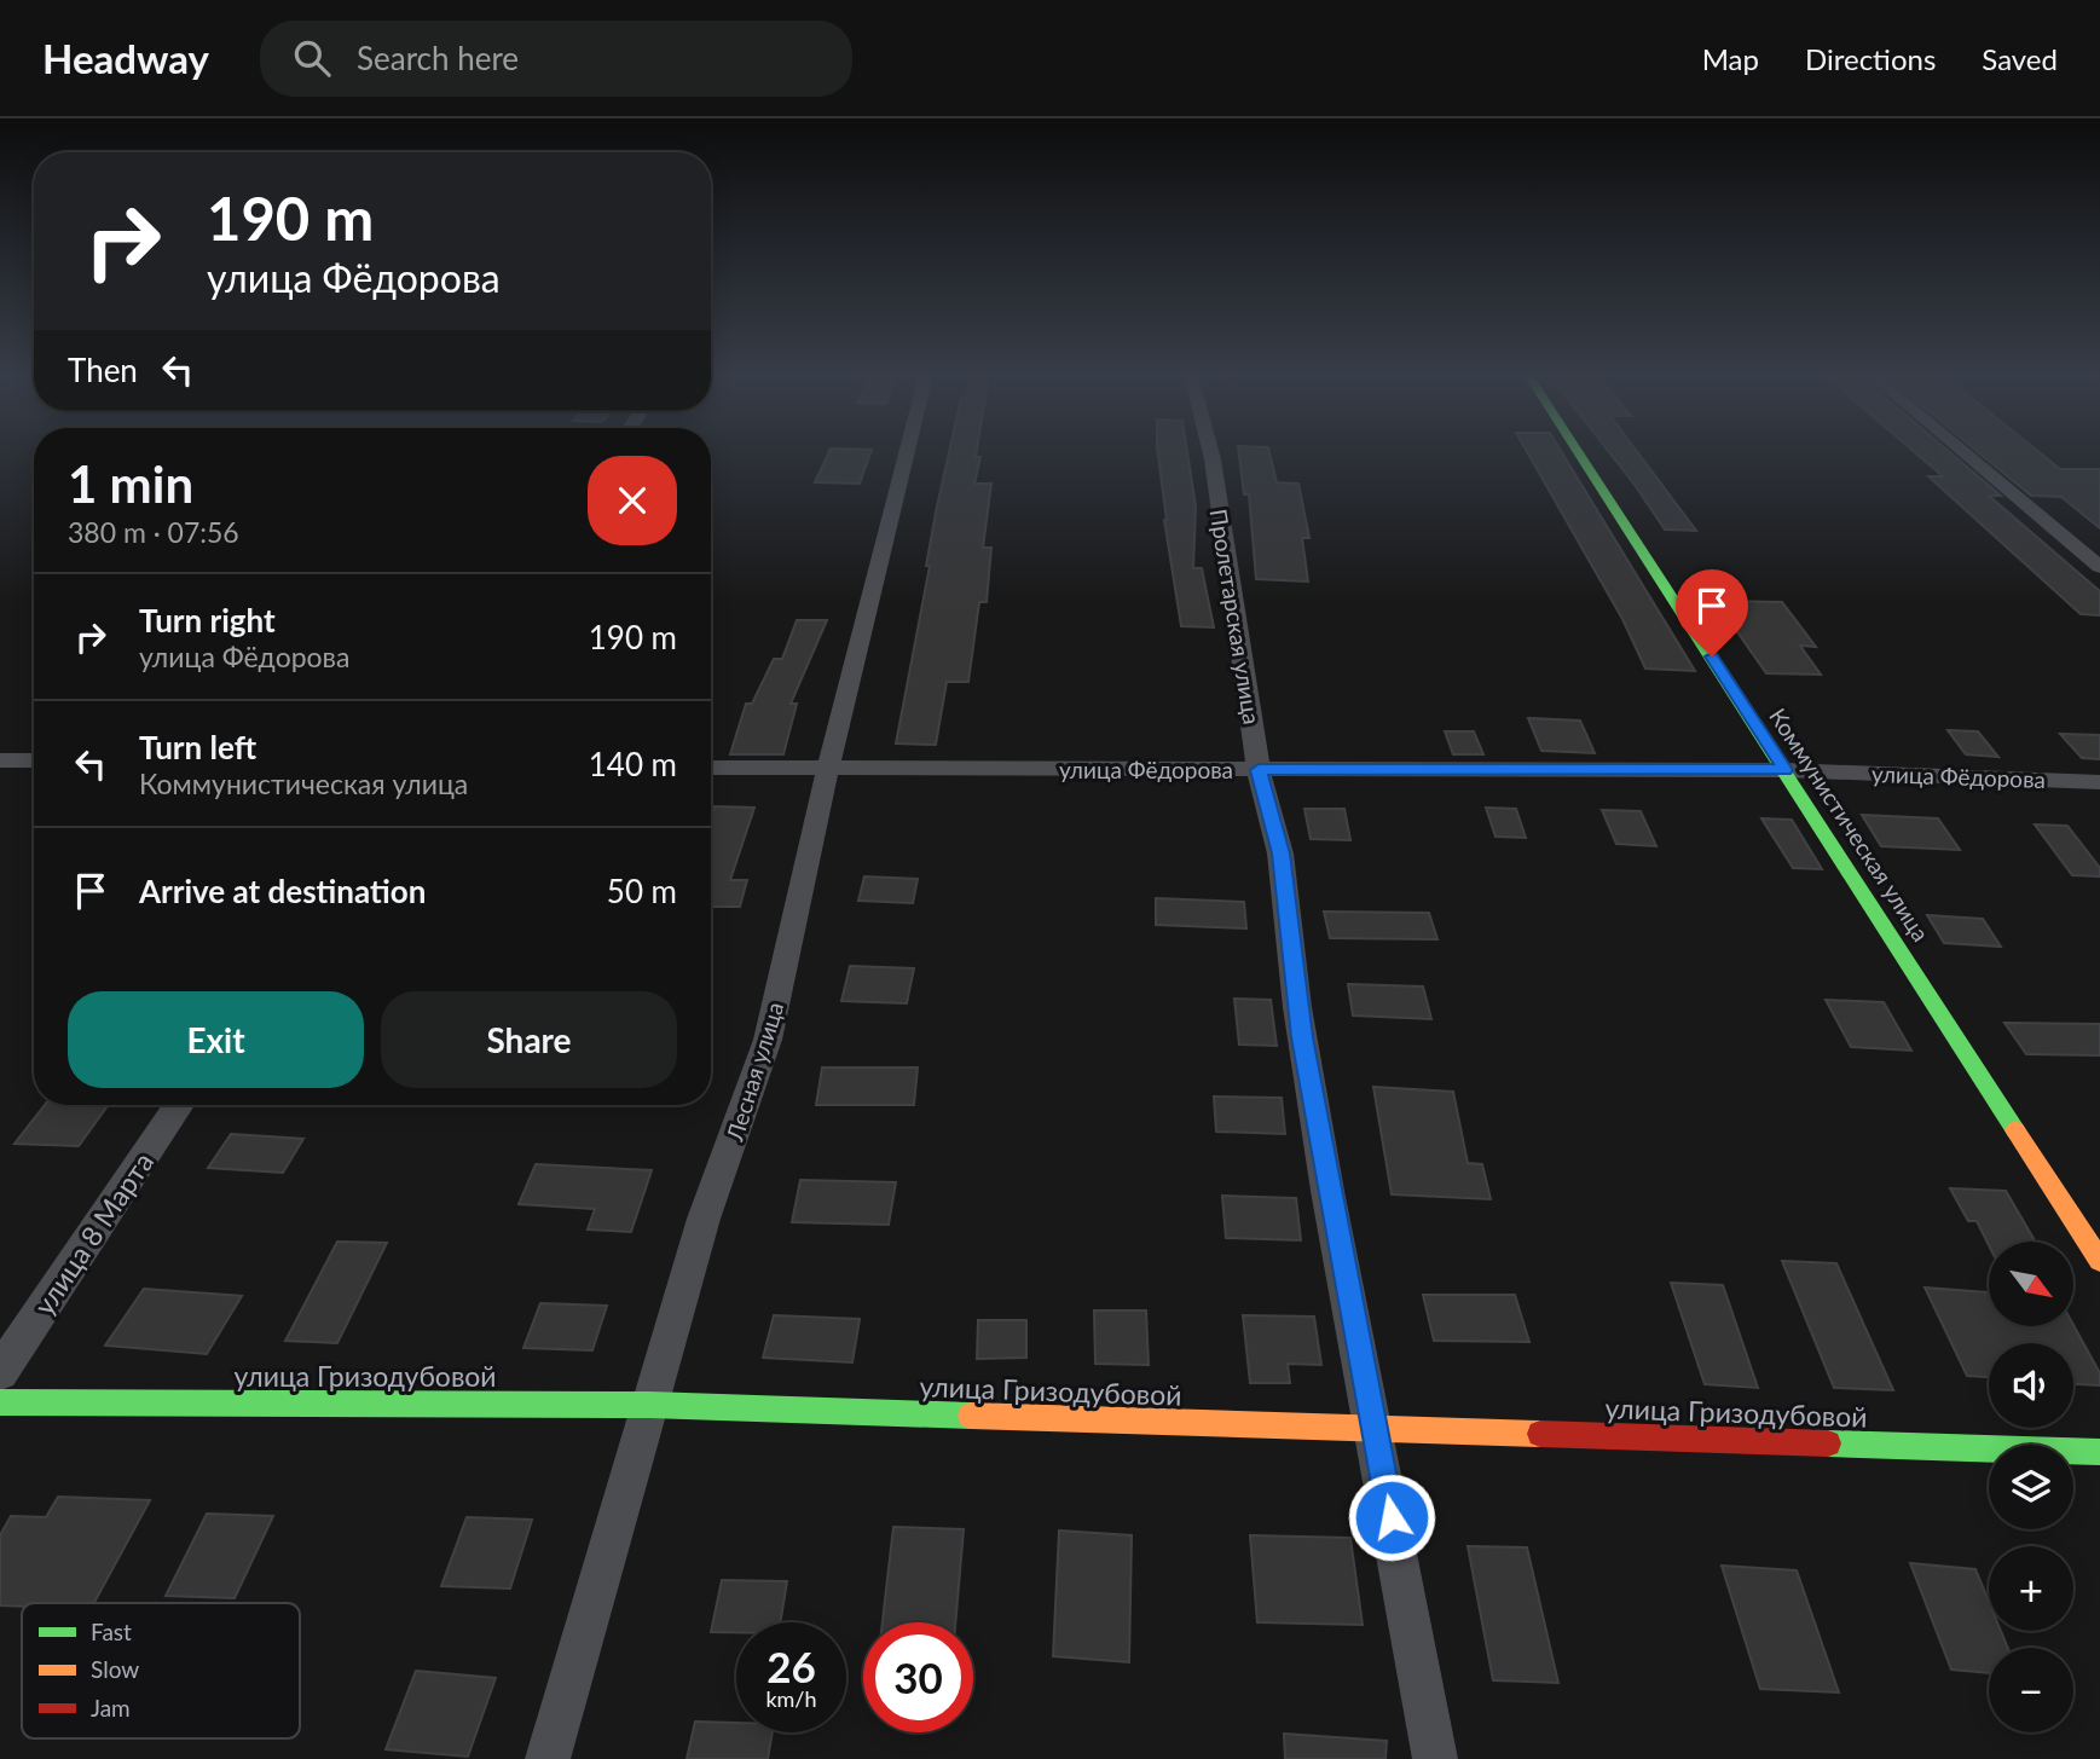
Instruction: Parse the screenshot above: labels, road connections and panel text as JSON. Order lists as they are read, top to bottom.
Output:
{
  "streets": {
    "street": [
      "Пролетарская улица",
      "улица Фёдорова",
      "Коммунистическая улица",
      "Лесная улица",
      "улица 8 Марта",
      "улица Гризодубовой"
    ]
  },
  "crossings": [
    ["Пролетарская улица", "улица Фёдорова"],
    ["Пролетарская улица", "улица Гризодубовой"],
    ["улица Фёдорова", "Коммунистическая улица"],
    ["улица Фёдорова", "Лесная улица"],
    ["Лесная улица", "улица Гризодубовой"]
  ],
  "legend": ["Fast", "Slow", "Jam"],
  "north": "bottom right",
  "page": {
    "header": "Headway",
    "search": "Search here",
    "nav": ["Map", "Directions", "Saved"],
    "turn": ["190 m", "улица Фёдорова"],
    "then": "Then",
    "heading": ["1 min", "380 m · 07:56"],
    "list": [
      {
        "name": "Turn right",
        "note": "улица Фёдорова",
        "value": "190 m"
      },
      {
        "name": "Turn left",
        "note": "Коммунистическая улица",
        "value": "140 m"
      },
      {
        "name": "Arrive at destination",
        "value": "50 m"
      }
    ],
    "buttons": ["Exit", "Share"],
    "map_buttons": ["+", "−"],
    "speed": "26 km/h",
    "limit": "30"
  }
}
